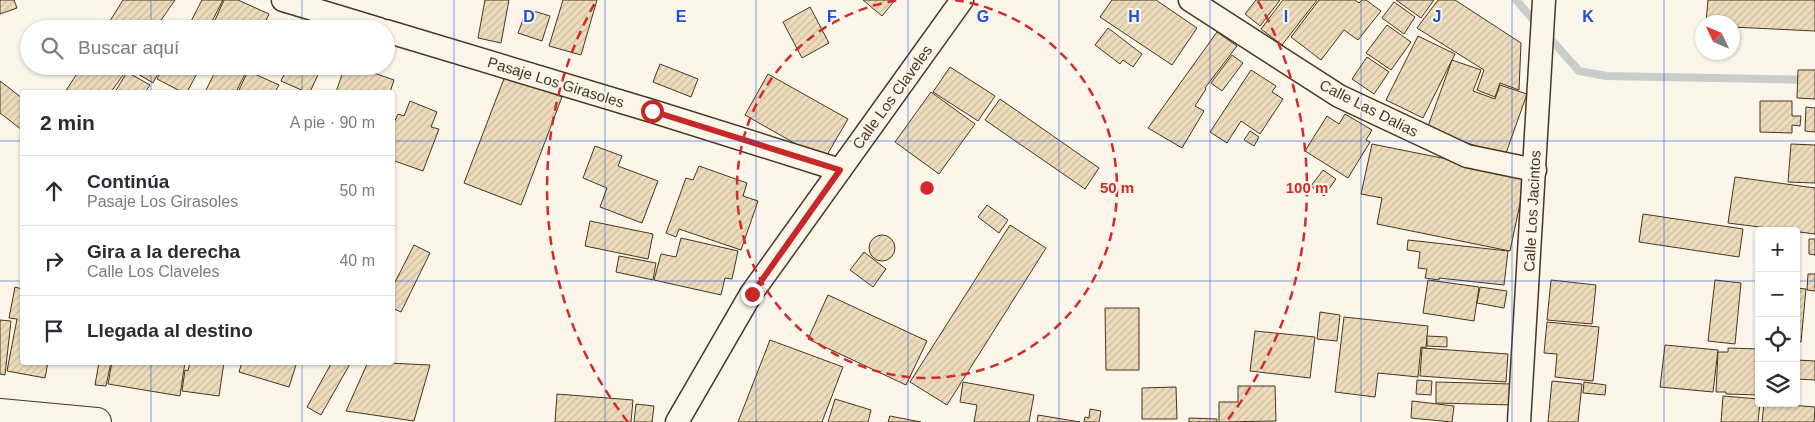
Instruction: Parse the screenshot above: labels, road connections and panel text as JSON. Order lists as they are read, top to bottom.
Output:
{
  "streets": {
    "street": [
      "Pasaje Los Girasoles",
      "Calle Los Claveles",
      "Calle Las Dalias",
      "Calle Los Jacintos"
    ]
  },
  "crossings": [
    ["Pasaje Los Girasoles", "Calle Los Claveles"],
    ["Calle Las Dalias", "Calle Los Jacintos"]
  ],
  "north": "top left",
  "page": {
    "search": "Buscar aquí",
    "heading": ["2 min", "A pie · 90 m"],
    "list": [
      ["Continúa", "Pasaje Los Girasoles", "50 m"],
      ["Gira a la derecha", "Calle Los Claveles", "40 m"],
      "Llegada al destino"
    ],
    "map_buttons": ["+", "−"]
  },
  "grid": {
    "columns": [
      "D",
      "E",
      "F",
      "G",
      "H",
      "I",
      "J",
      "K"
    ]
  },
  "rings": ["50 m", "100 m"]
}
